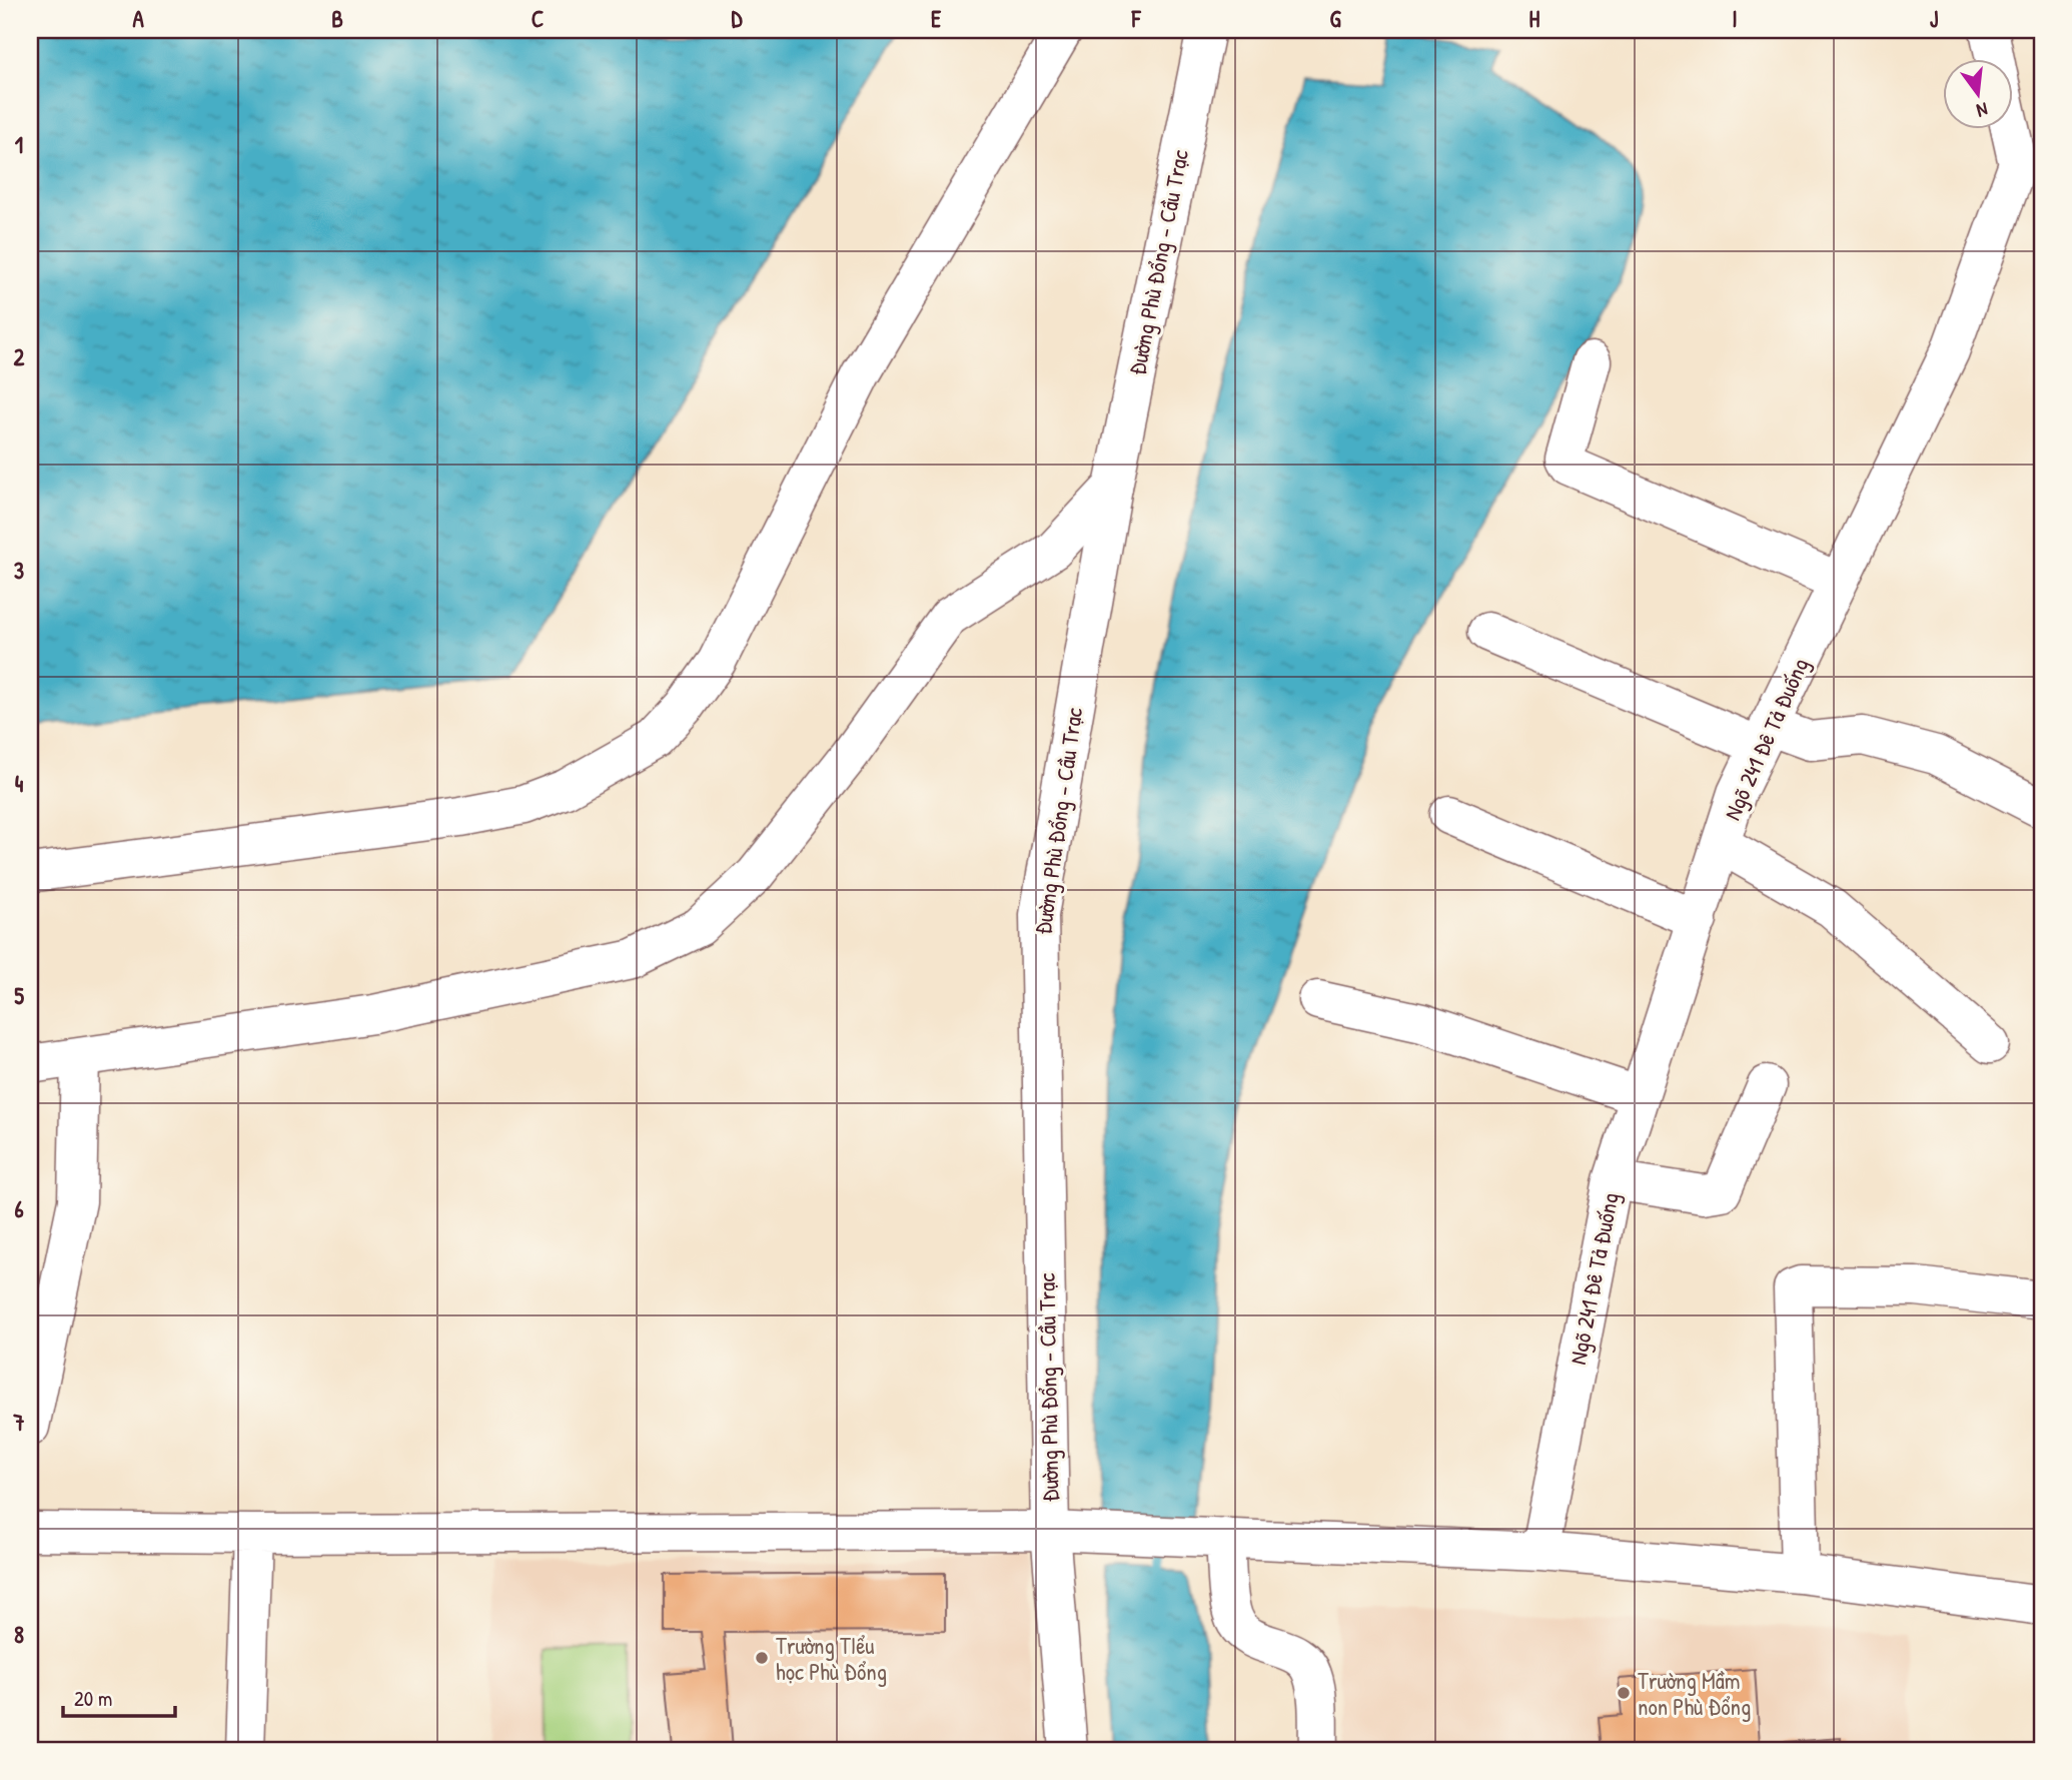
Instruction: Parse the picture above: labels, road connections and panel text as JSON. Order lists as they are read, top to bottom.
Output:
{
  "streets": {
    "street": ["Đường Phù Đổng - Cầu Trạc", "Ngõ 241 Đê Tả Đuống"]
  },
  "places": ["Trường TIểu học Phù Đổng", "Trường Mầm non Phù Đổng"],
  "scale_bar": "20 m",
  "north": "bottom",
  "grid": {
    "columns": [
      "A",
      "B",
      "C",
      "D",
      "E",
      "F",
      "G",
      "H",
      "I",
      "J"
    ],
    "rows": [
      "1",
      "2",
      "3",
      "4",
      "5",
      "6",
      "7",
      "8"
    ]
  }
}
